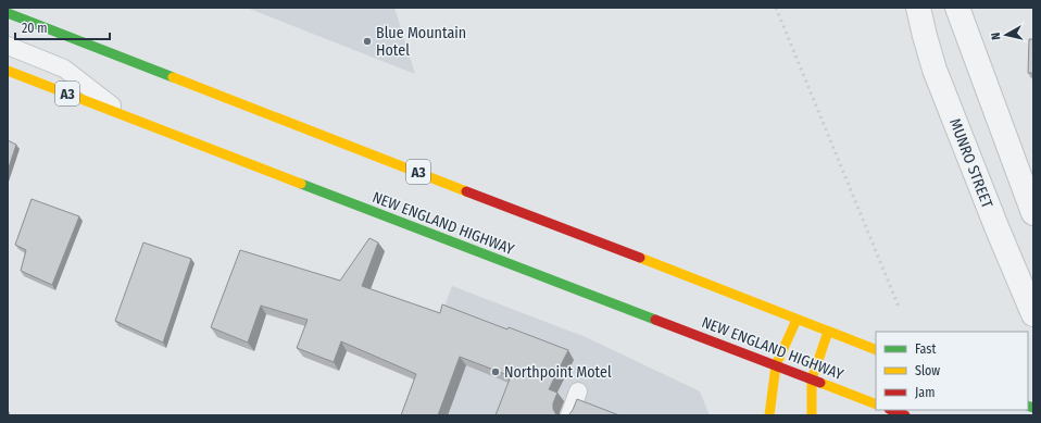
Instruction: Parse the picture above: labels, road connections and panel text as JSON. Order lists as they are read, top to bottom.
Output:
{
  "streets": {
    "main road": ["A3", "NEW ENGLAND HIGHWAY"],
    "street": ["MUNRO STREET"]
  },
  "places": ["Blue Mountain Hotel", "Northpoint Motel"],
  "legend": ["Fast", "Slow", "Jam"],
  "scale_bar": "20 m",
  "north": "left"
}
